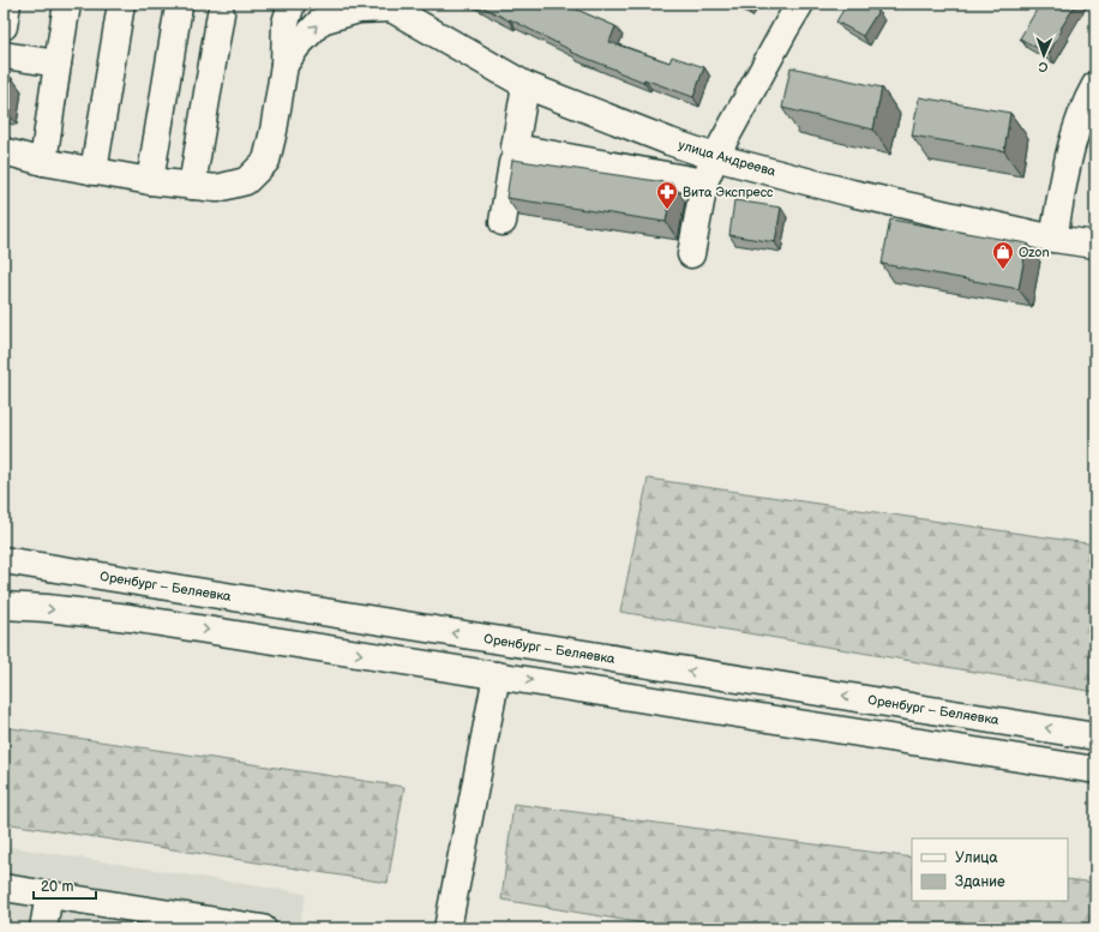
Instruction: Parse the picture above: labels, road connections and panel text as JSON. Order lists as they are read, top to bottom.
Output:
{
  "streets": {
    "main road": ["улица Андреева", "Оренбург – Беляевка"]
  },
  "places": {
    "pharmacy": ["Вита Экспресс"],
    "shop": ["Ozon"]
  },
  "legend": ["Улица", "Здание"],
  "scale_bar": "20 m",
  "north": "bottom"
}
